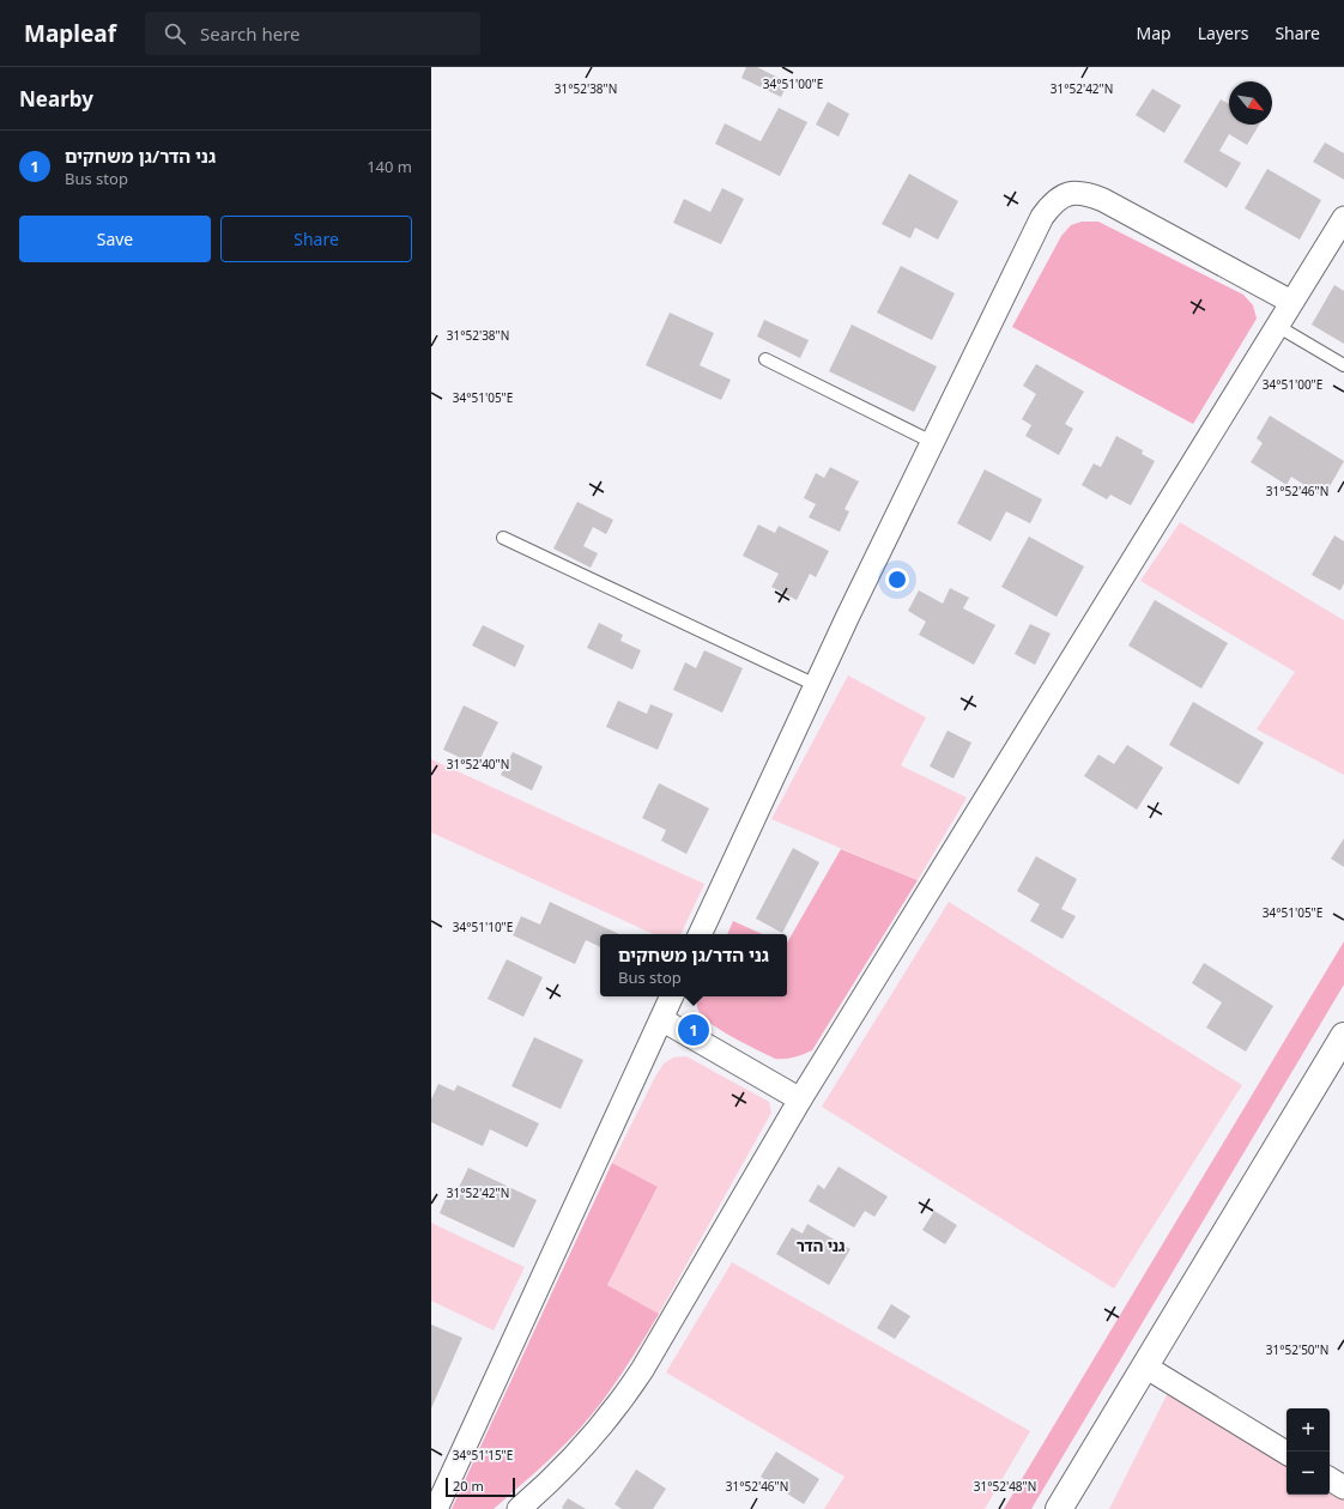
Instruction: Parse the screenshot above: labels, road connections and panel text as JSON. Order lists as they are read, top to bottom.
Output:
{
  "districts": ["גני הדר"],
  "scale_bar": "20 m",
  "north": "bottom right",
  "page": {
    "header": "Mapleaf",
    "search": "Search here",
    "nav": ["Map", "Layers", "Share"],
    "heading": "Nearby",
    "list": [
      {
        "mark": "1",
        "name": "גני הדר/גן משחקים",
        "note": "Bus stop",
        "value": "140 m"
      }
    ],
    "buttons": ["Save", "Share"],
    "popup": ["גני הדר/גן משחקים", "Bus stop"],
    "pins": "1",
    "map_buttons": ["+", "−"],
    "scale": "20 m"
  },
  "coordinates": [
    "34°51'00\"E",
    "31°52'38\"N",
    "31°52'42\"N",
    "34°51'05\"E",
    "31°52'46\"N",
    "31°52'40\"N",
    "34°51'10\"E",
    "31°52'50\"N",
    "34°51'15\"E",
    "31°52'48\"N"
  ]
}
